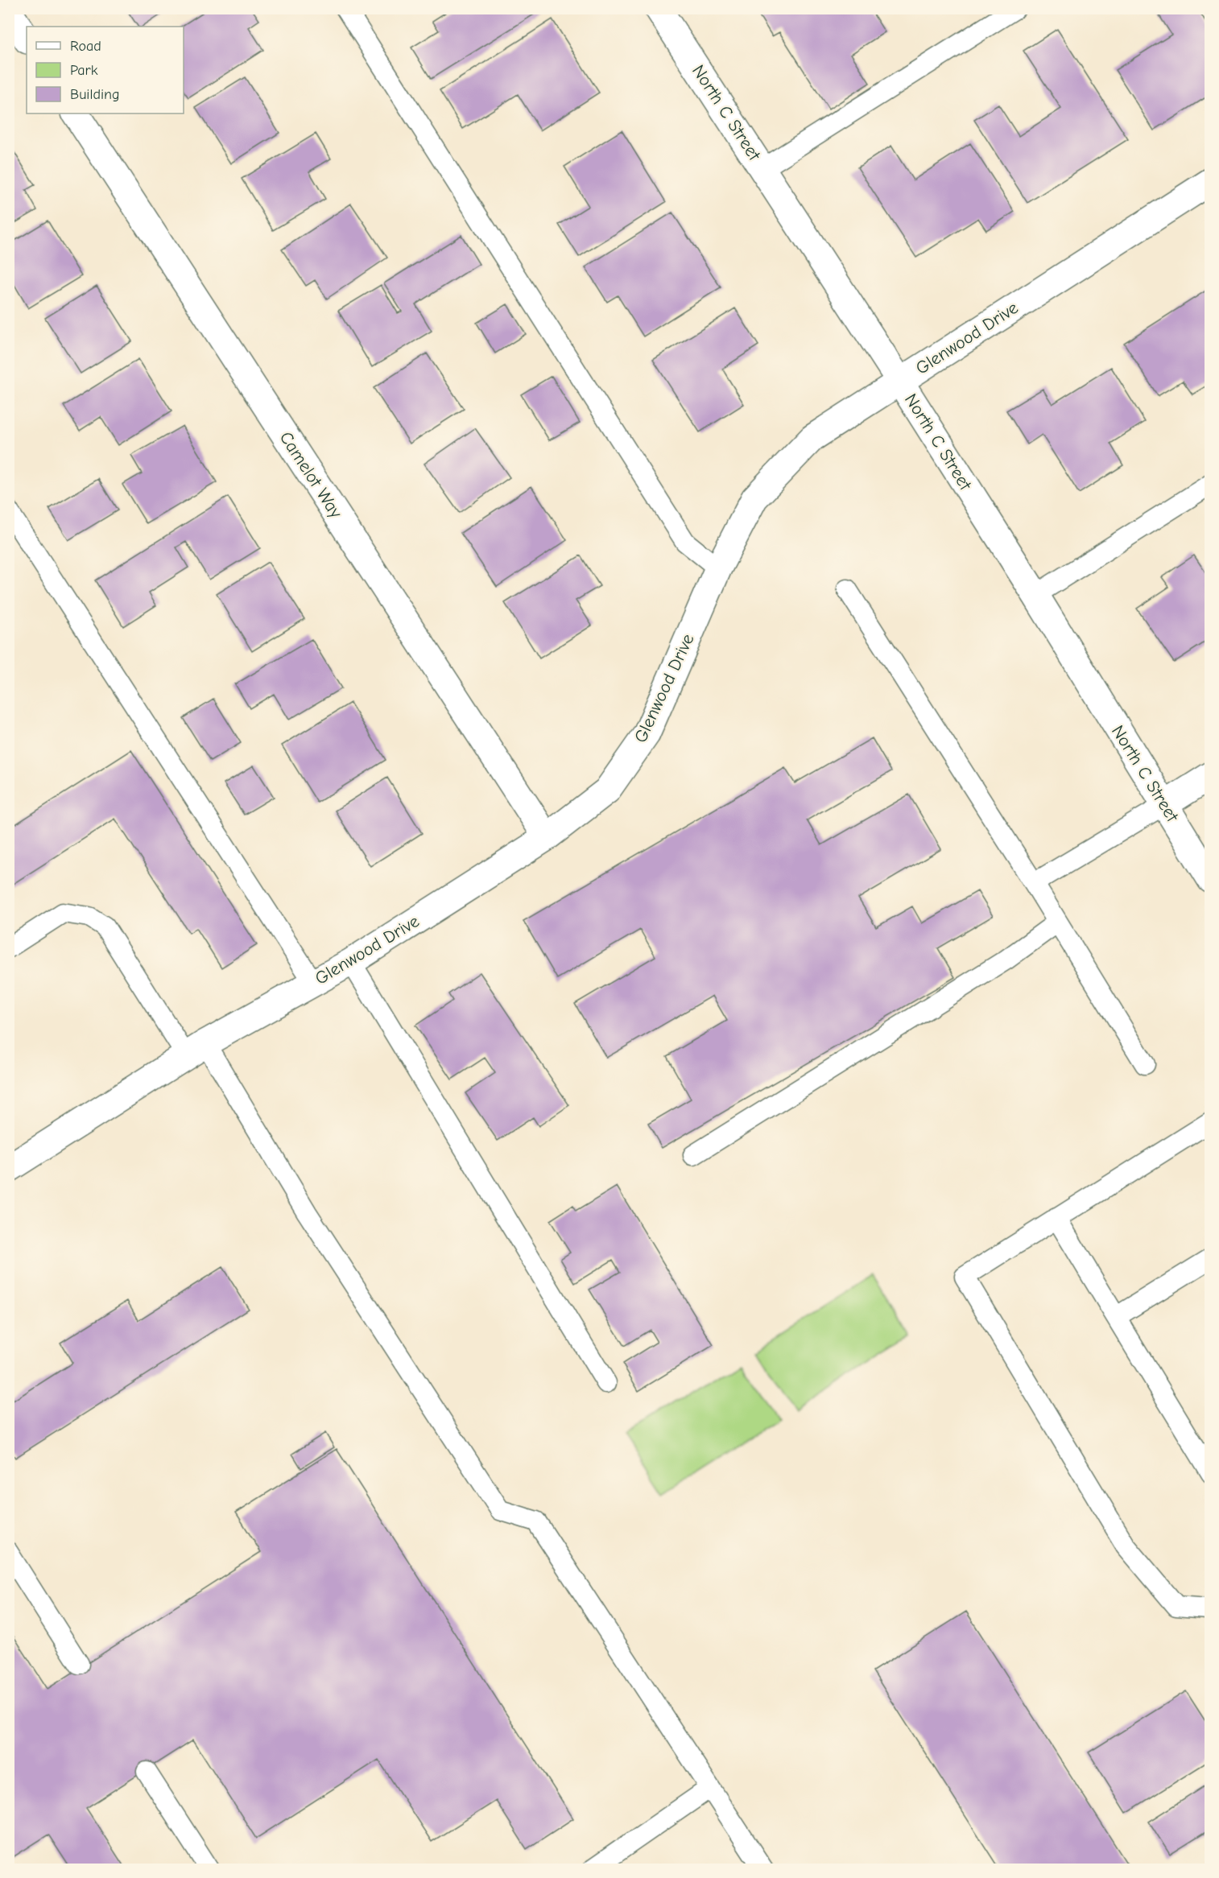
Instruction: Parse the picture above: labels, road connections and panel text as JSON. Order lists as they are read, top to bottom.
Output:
{
  "streets": {
    "street": ["North C Street", "Glenwood Drive", "Camelot Way"]
  },
  "crossings": [
    ["North C Street", "Glenwood Drive"],
    ["Glenwood Drive", "Camelot Way"]
  ],
  "legend": ["Road", "Park", "Building"]
}
